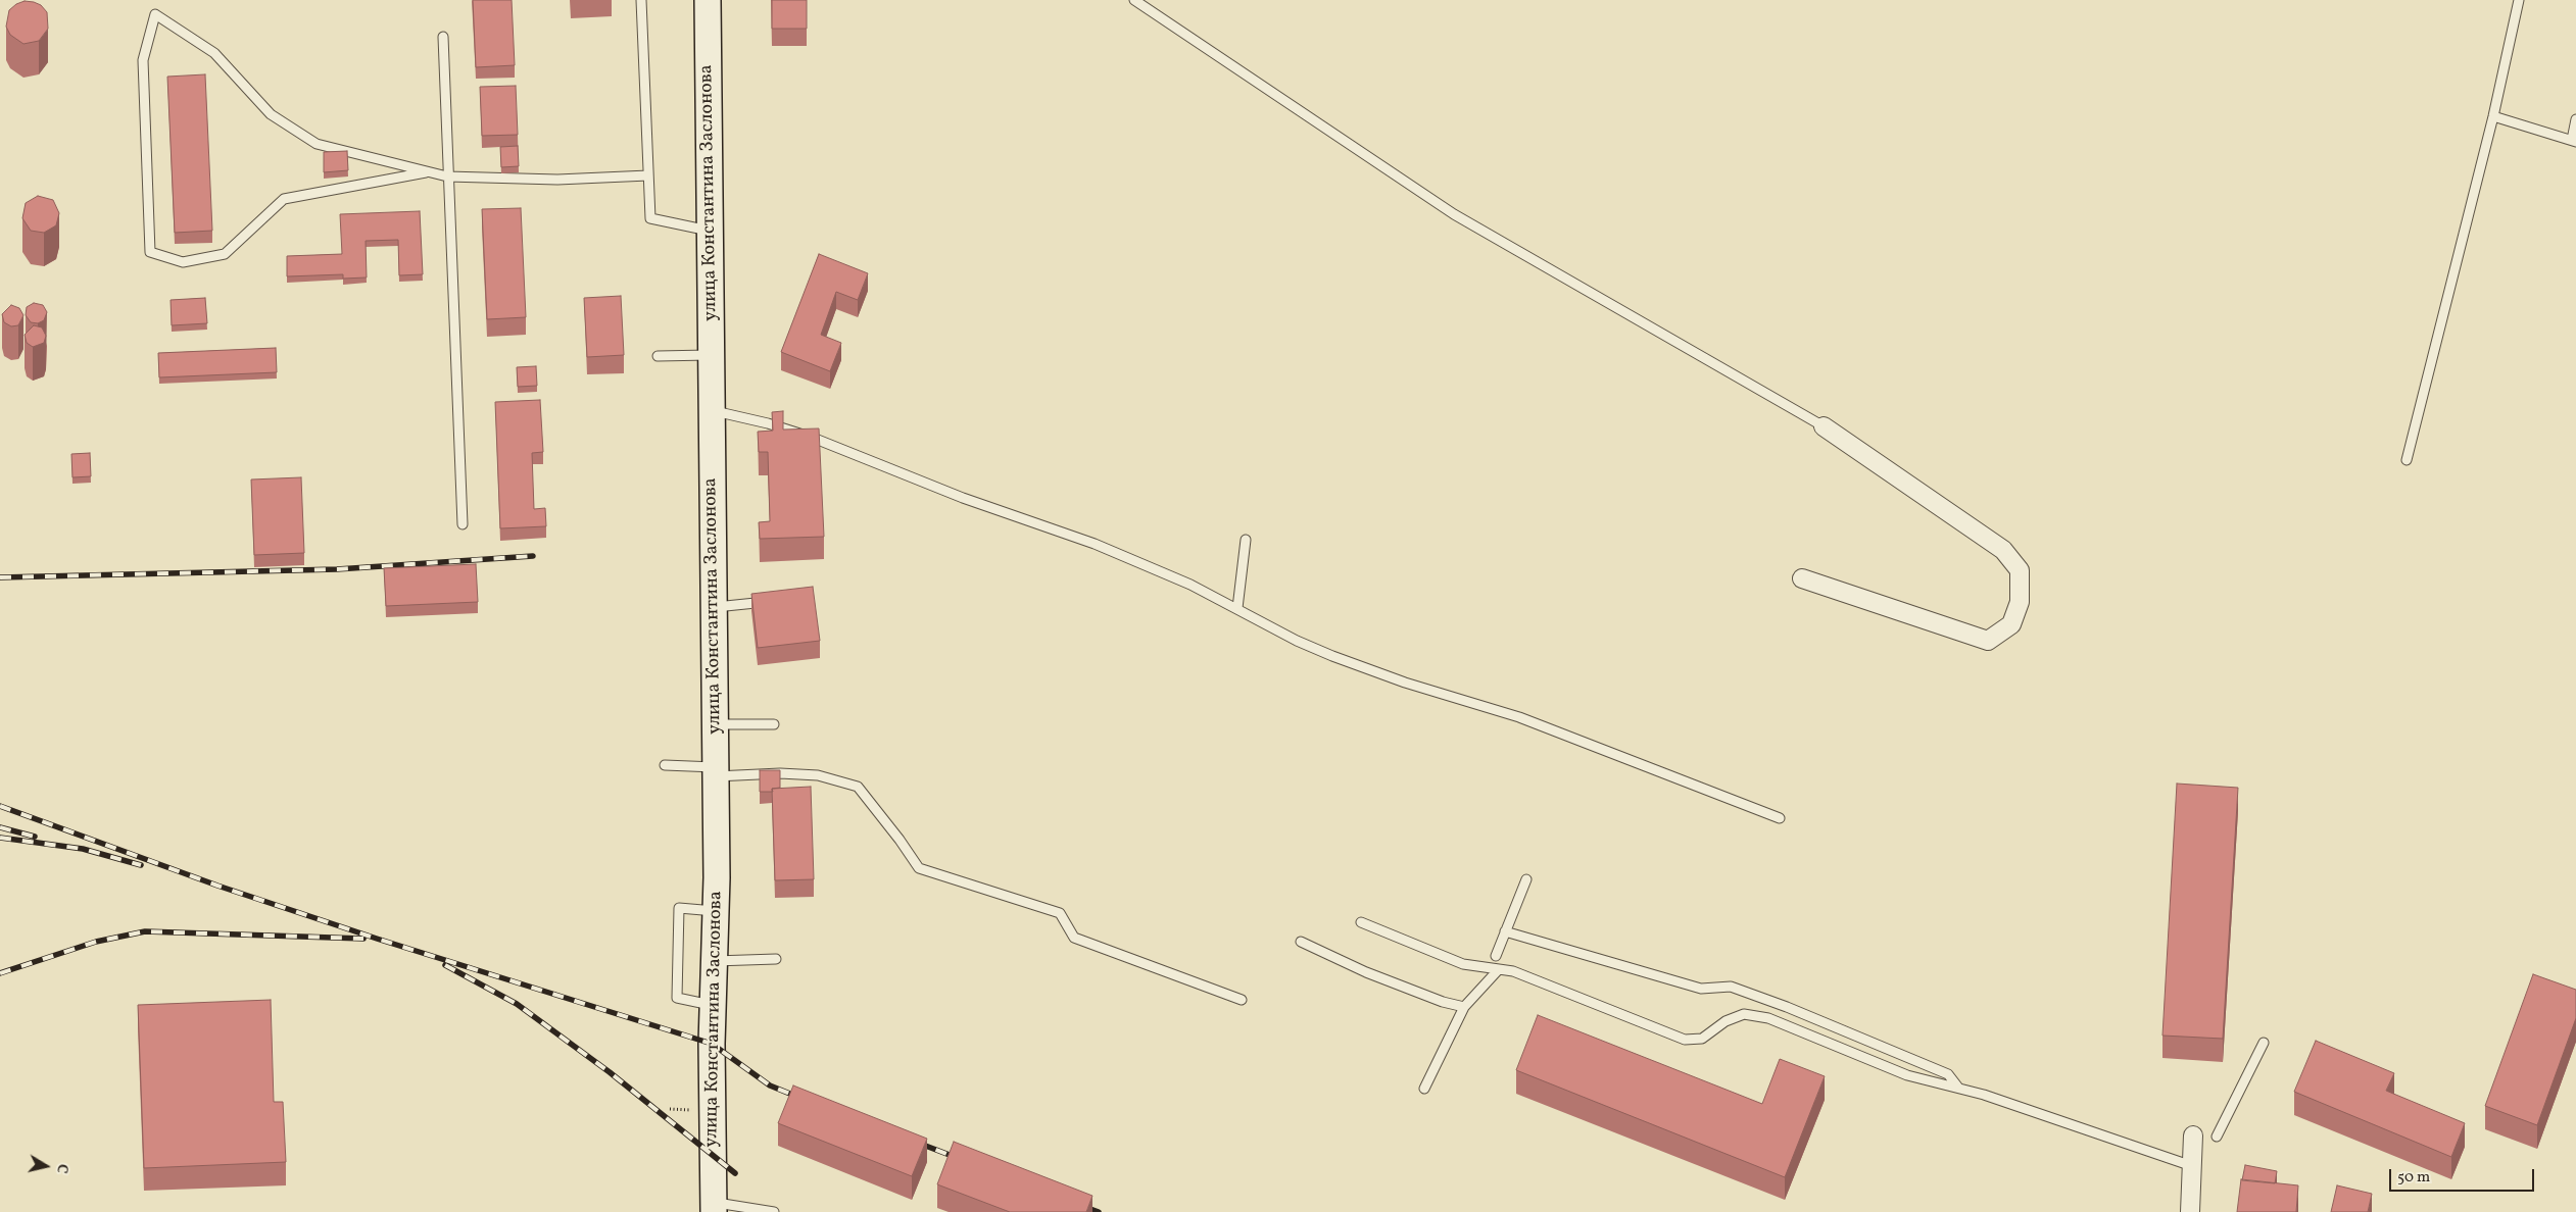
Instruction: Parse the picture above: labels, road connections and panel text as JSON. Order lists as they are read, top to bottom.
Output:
{
  "streets": {
    "street": ["улица Константина Заслонова"]
  },
  "scale_bar": "50 m",
  "north": "right"
}
